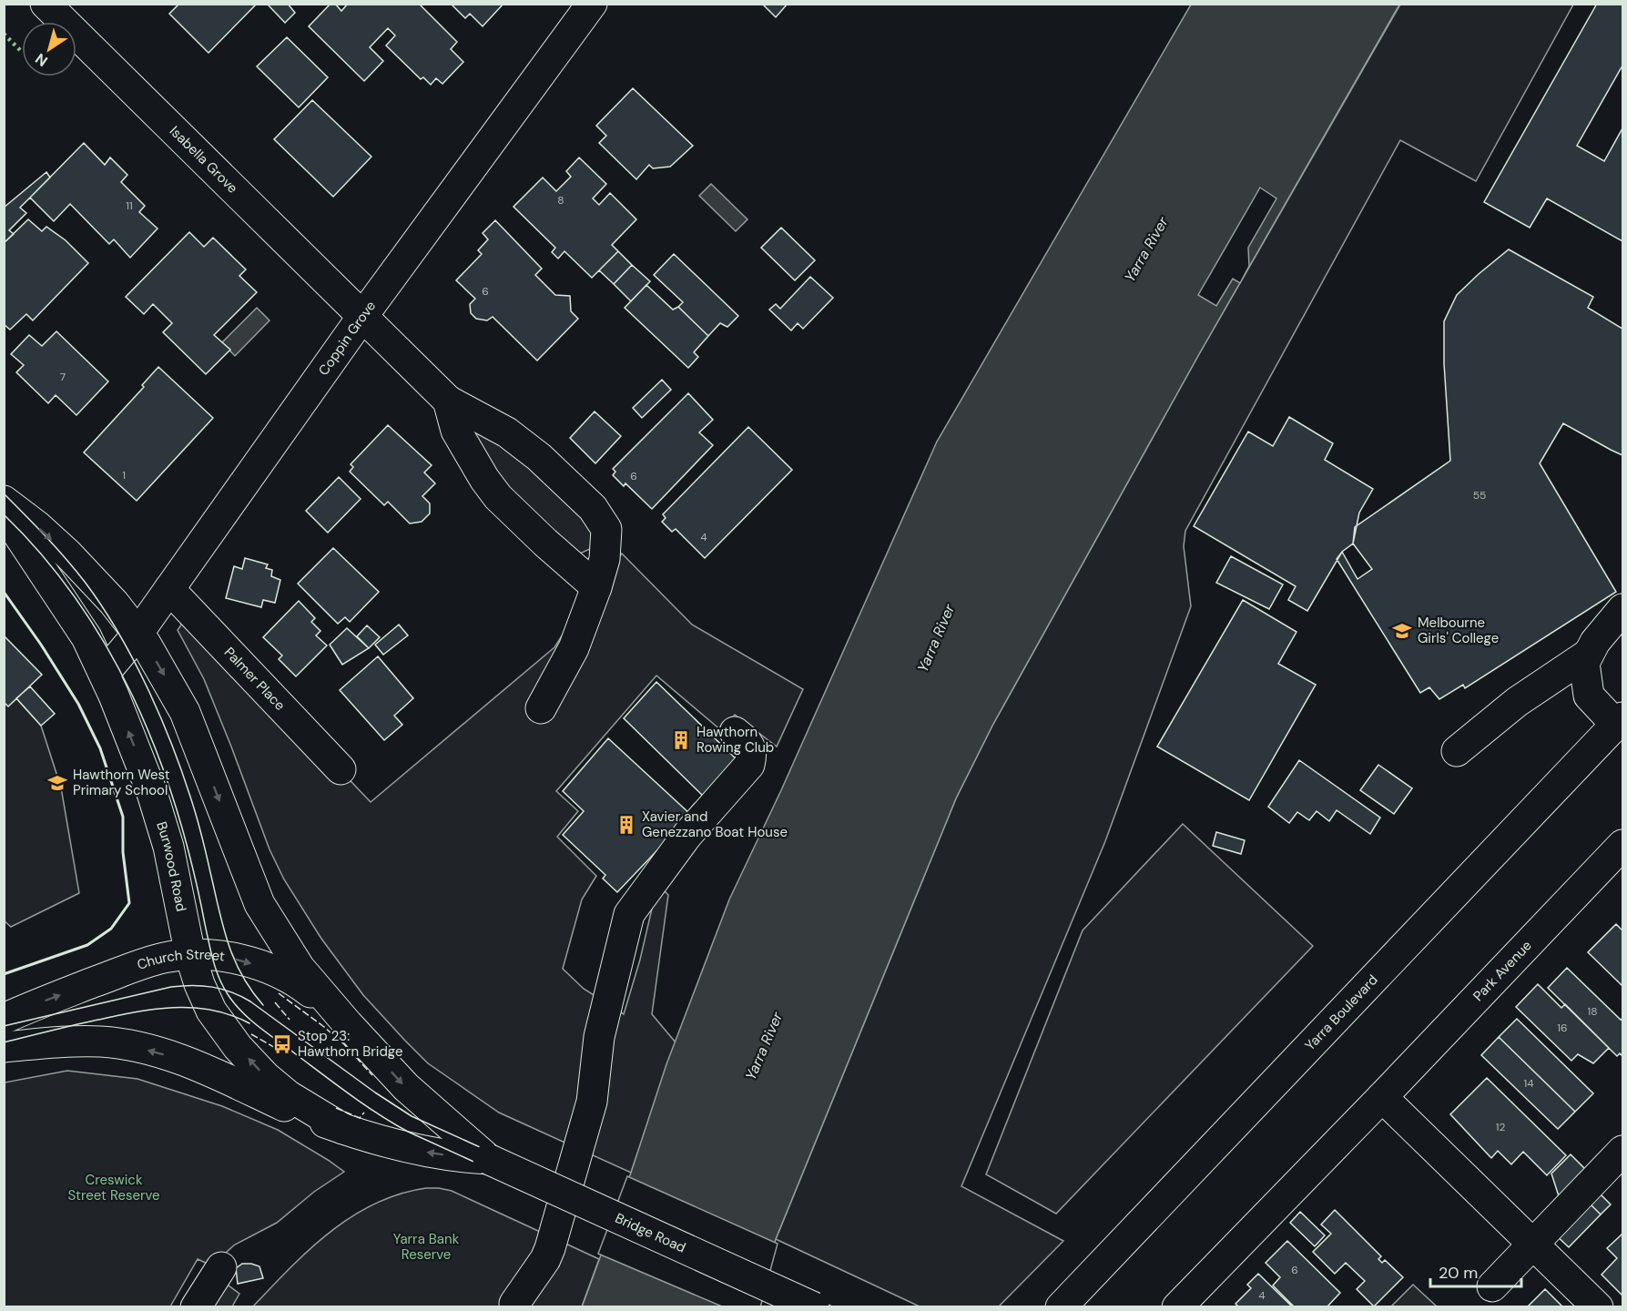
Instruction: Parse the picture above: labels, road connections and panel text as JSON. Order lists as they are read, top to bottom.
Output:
{
  "streets": {
    "main road": [
      "Isabella Grove",
      "Coppin Grove",
      "Palmer Place",
      "Burwood Road",
      "Church Street",
      "Park Avenue",
      "Yarra Boulevard",
      "Bridge Road"
    ]
  },
  "crossings": [
    ["Isabella Grove", "Coppin Grove"],
    ["Coppin Grove", "Palmer Place"],
    ["Coppin Grove", "Burwood Road"],
    ["Burwood Road", "Church Street"],
    ["Burwood Road", "Bridge Road"],
    ["Church Street", "Bridge Road"]
  ],
  "water": ["Yarra River"],
  "parks": ["Creswick Street Reserve", "Yarra Bank Reserve"],
  "places": {
    "school or university": ["Melbourne Girls' College", "Hawthorn West Primary School"],
    "building": ["Hawthorn Rowing Club", "Xavier and Genezzano Boat House"],
    "bus stop": ["Stop 23: Hawthorn Bridge"]
  },
  "house_numbers": [
    "8",
    "11",
    "6",
    "7",
    "1",
    "6",
    "55",
    "4",
    "18",
    "16",
    "14",
    "12",
    "6",
    "4"
  ],
  "scale_bar": "20 m",
  "north": "bottom left"
}
